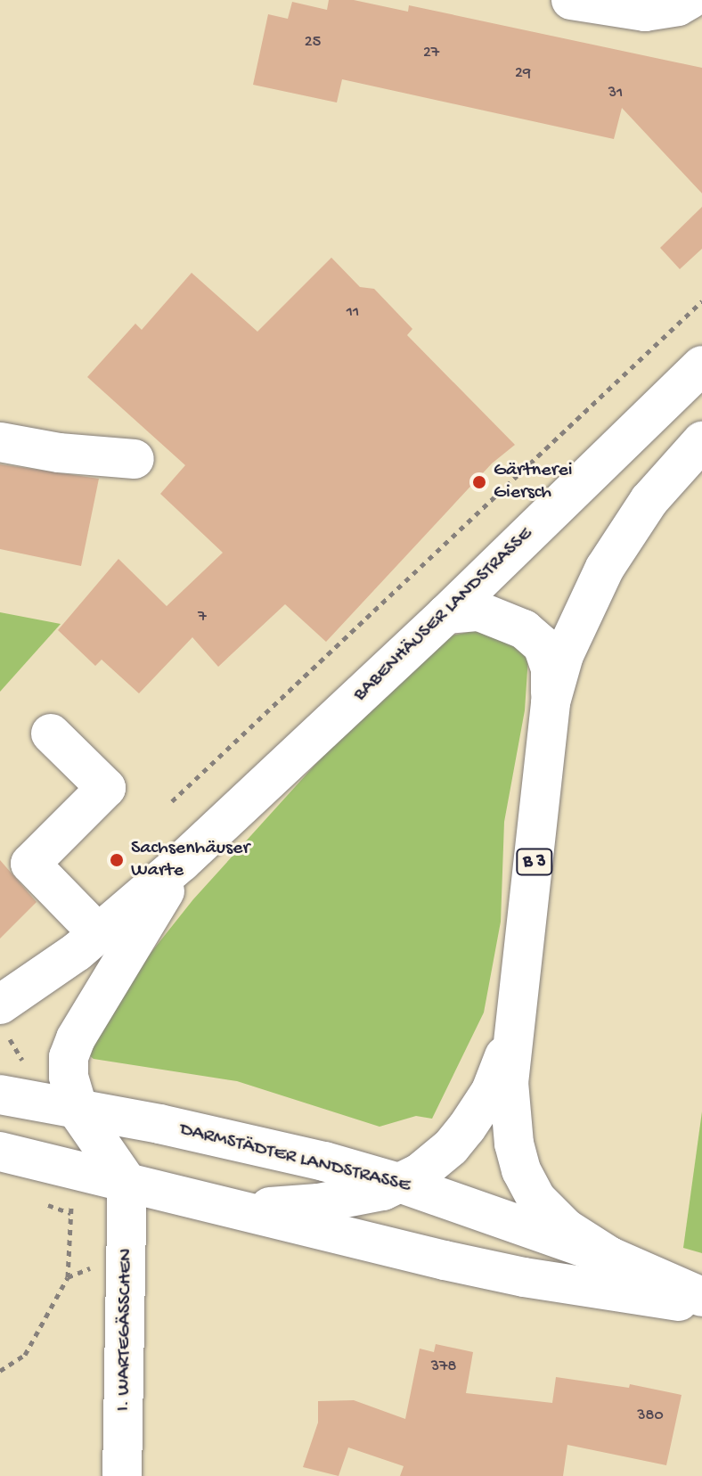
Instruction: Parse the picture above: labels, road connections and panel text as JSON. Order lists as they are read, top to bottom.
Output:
{
  "streets": {
    "main road": [
      "BABENHÄUSER LANDSTRASSE",
      "B 3",
      "DARMSTÄDTER LANDSTRASSE",
      "I. WARTEGÄSSCHEN"
    ]
  },
  "crossings": [
    ["BABENHÄUSER LANDSTRASSE", "B 3"],
    ["B 3", "DARMSTÄDTER LANDSTRASSE"],
    ["B 3", "I. WARTEGÄSSCHEN"]
  ],
  "places": ["Gärtnerei Giersch", "Sachsenhäuser Warte"],
  "house_numbers": [
    "25",
    "27",
    "29",
    "31",
    "11",
    "7",
    "378",
    "380"
  ]
}
